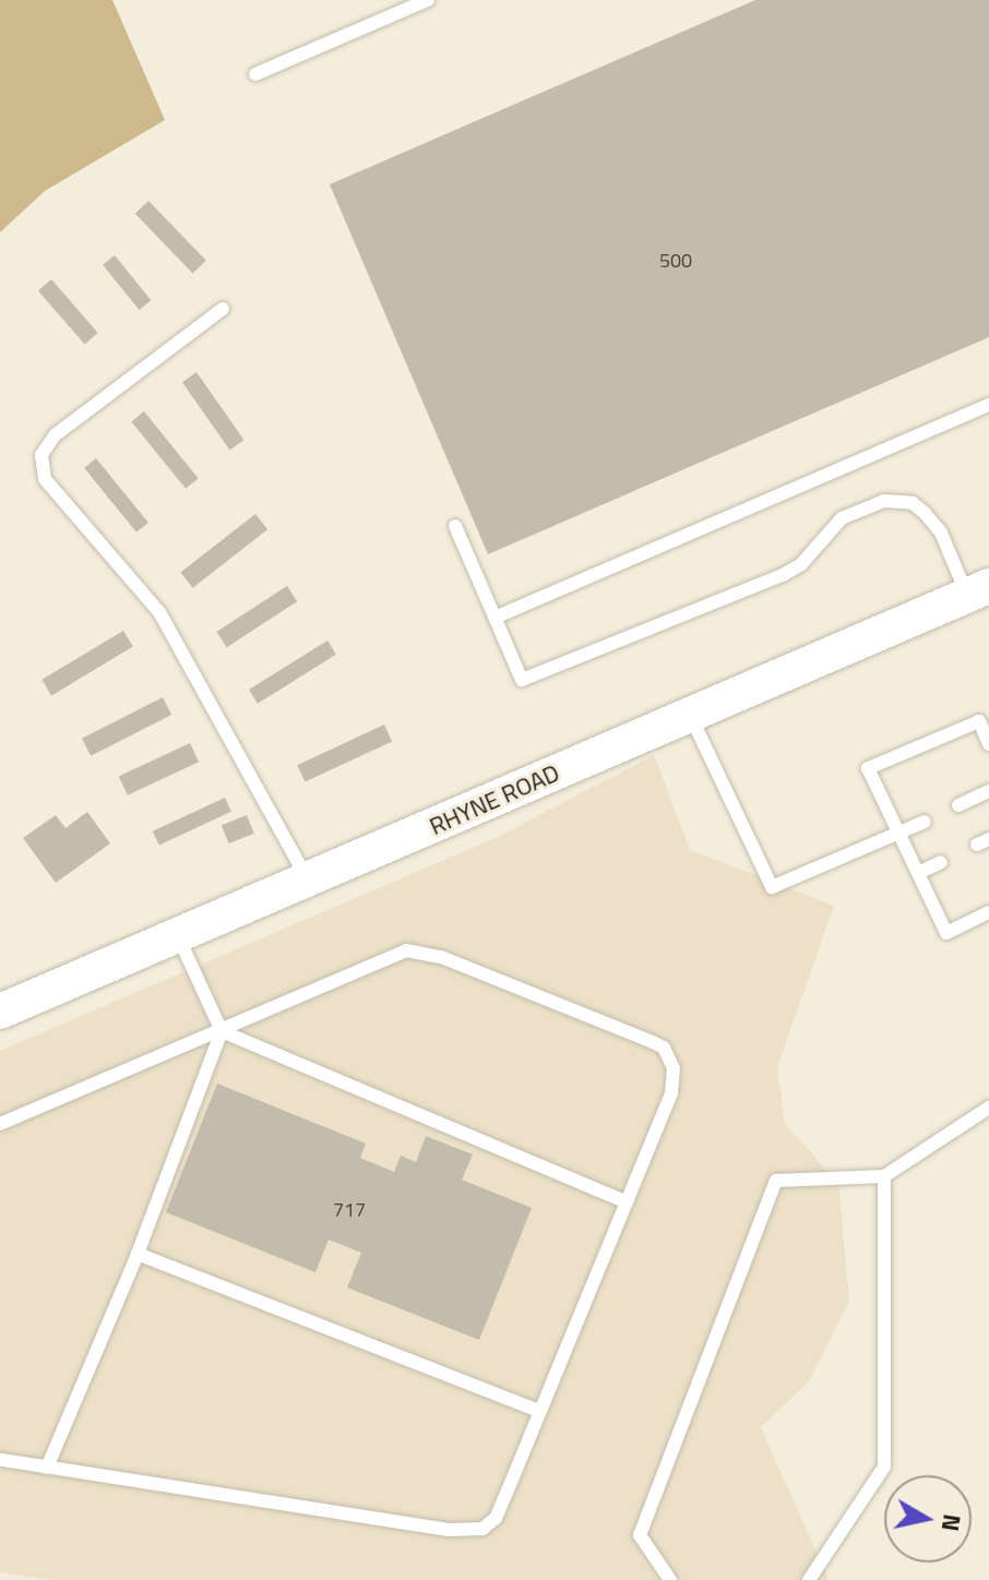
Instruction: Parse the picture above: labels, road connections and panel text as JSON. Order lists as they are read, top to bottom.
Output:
{
  "streets": {
    "street": ["RHYNE ROAD"]
  },
  "house_numbers": ["500", "717"],
  "north": "right"
}
